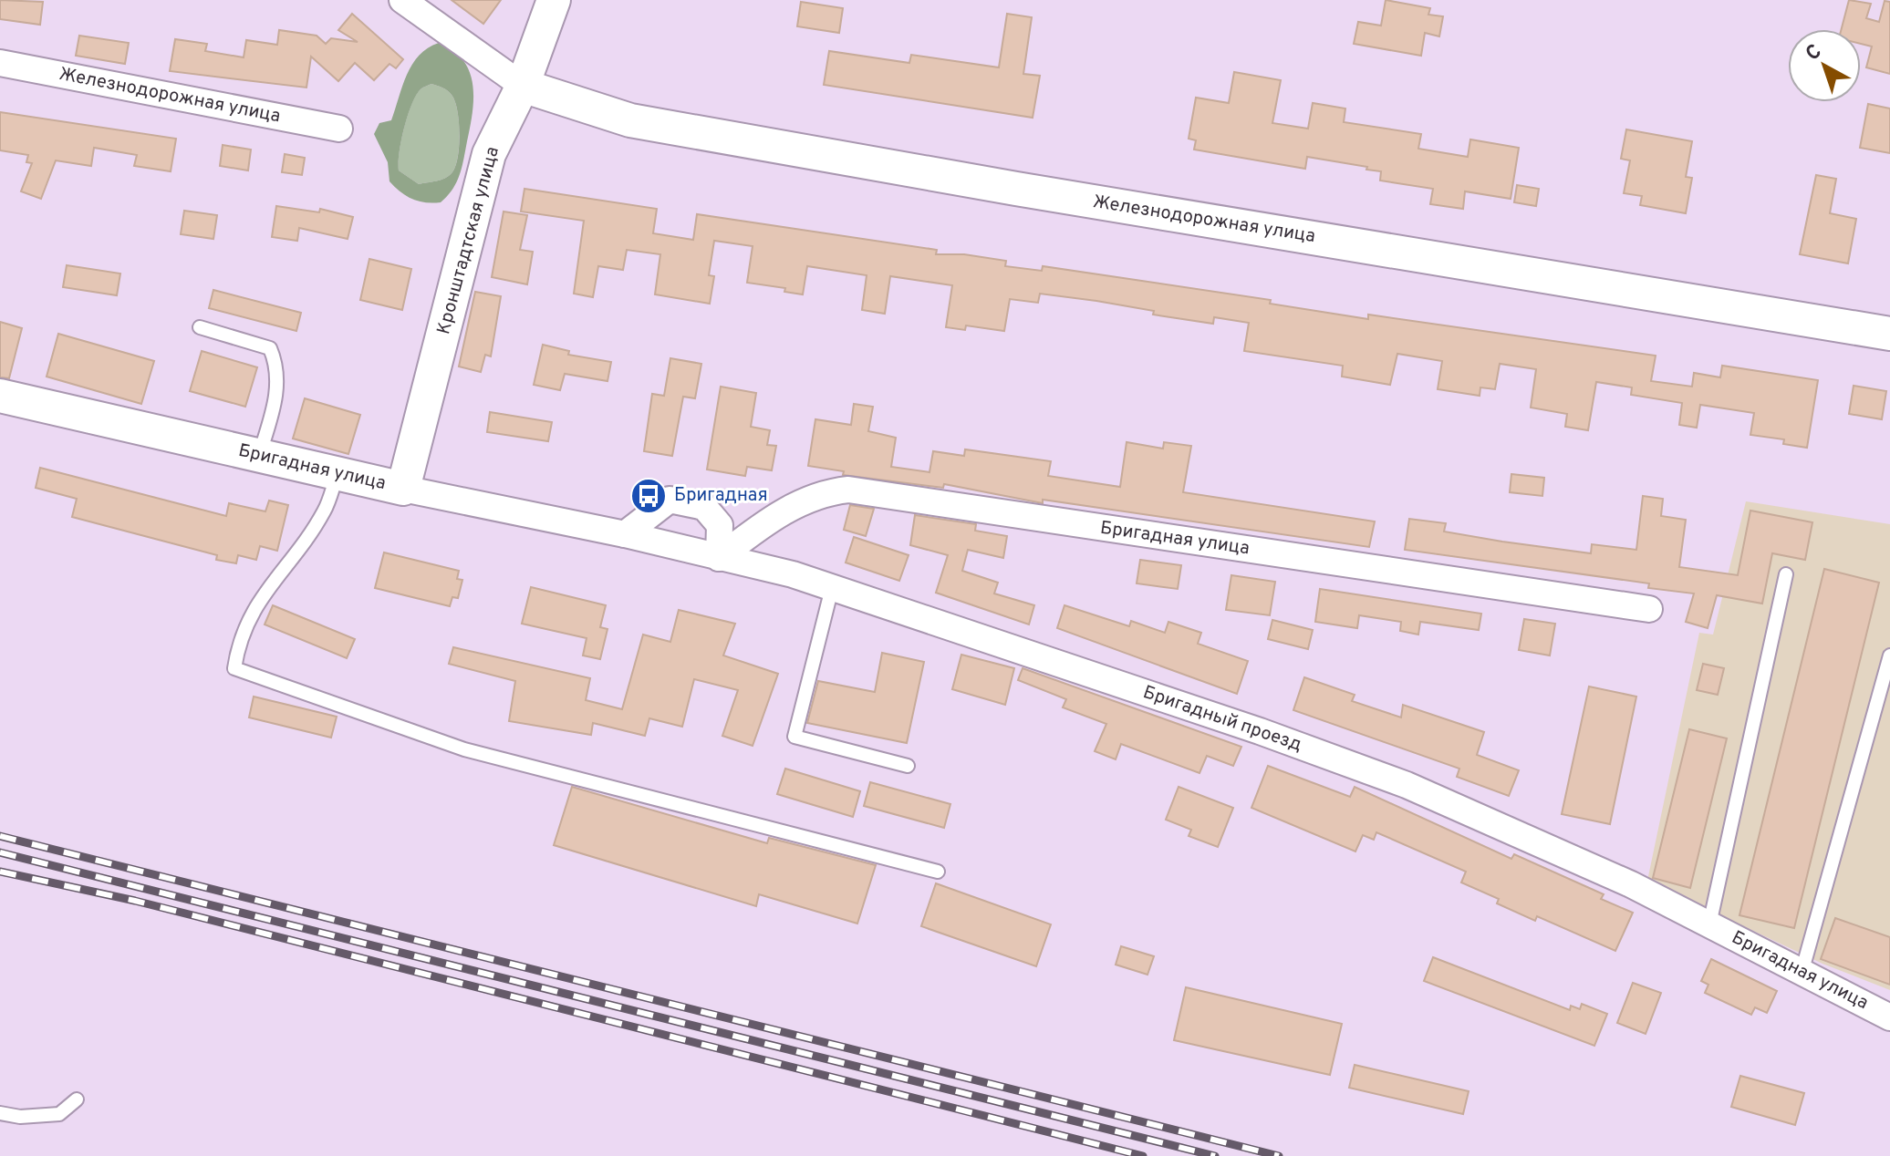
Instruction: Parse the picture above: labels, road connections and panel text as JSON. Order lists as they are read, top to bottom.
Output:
{
  "streets": {
    "street": [
      "Железнодорожная улица",
      "Кронштадтская улица",
      "Бригадная улица",
      "Бригадный проезд"
    ]
  },
  "crossings": [
    ["Железнодорожная улица", "Кронштадтская улица"],
    ["Кронштадтская улица", "Бригадная улица"],
    ["Бригадная улица", "Бригадный проезд"]
  ],
  "places": {
    "bus stop": ["Бригадная"]
  },
  "north": "top left"
}
